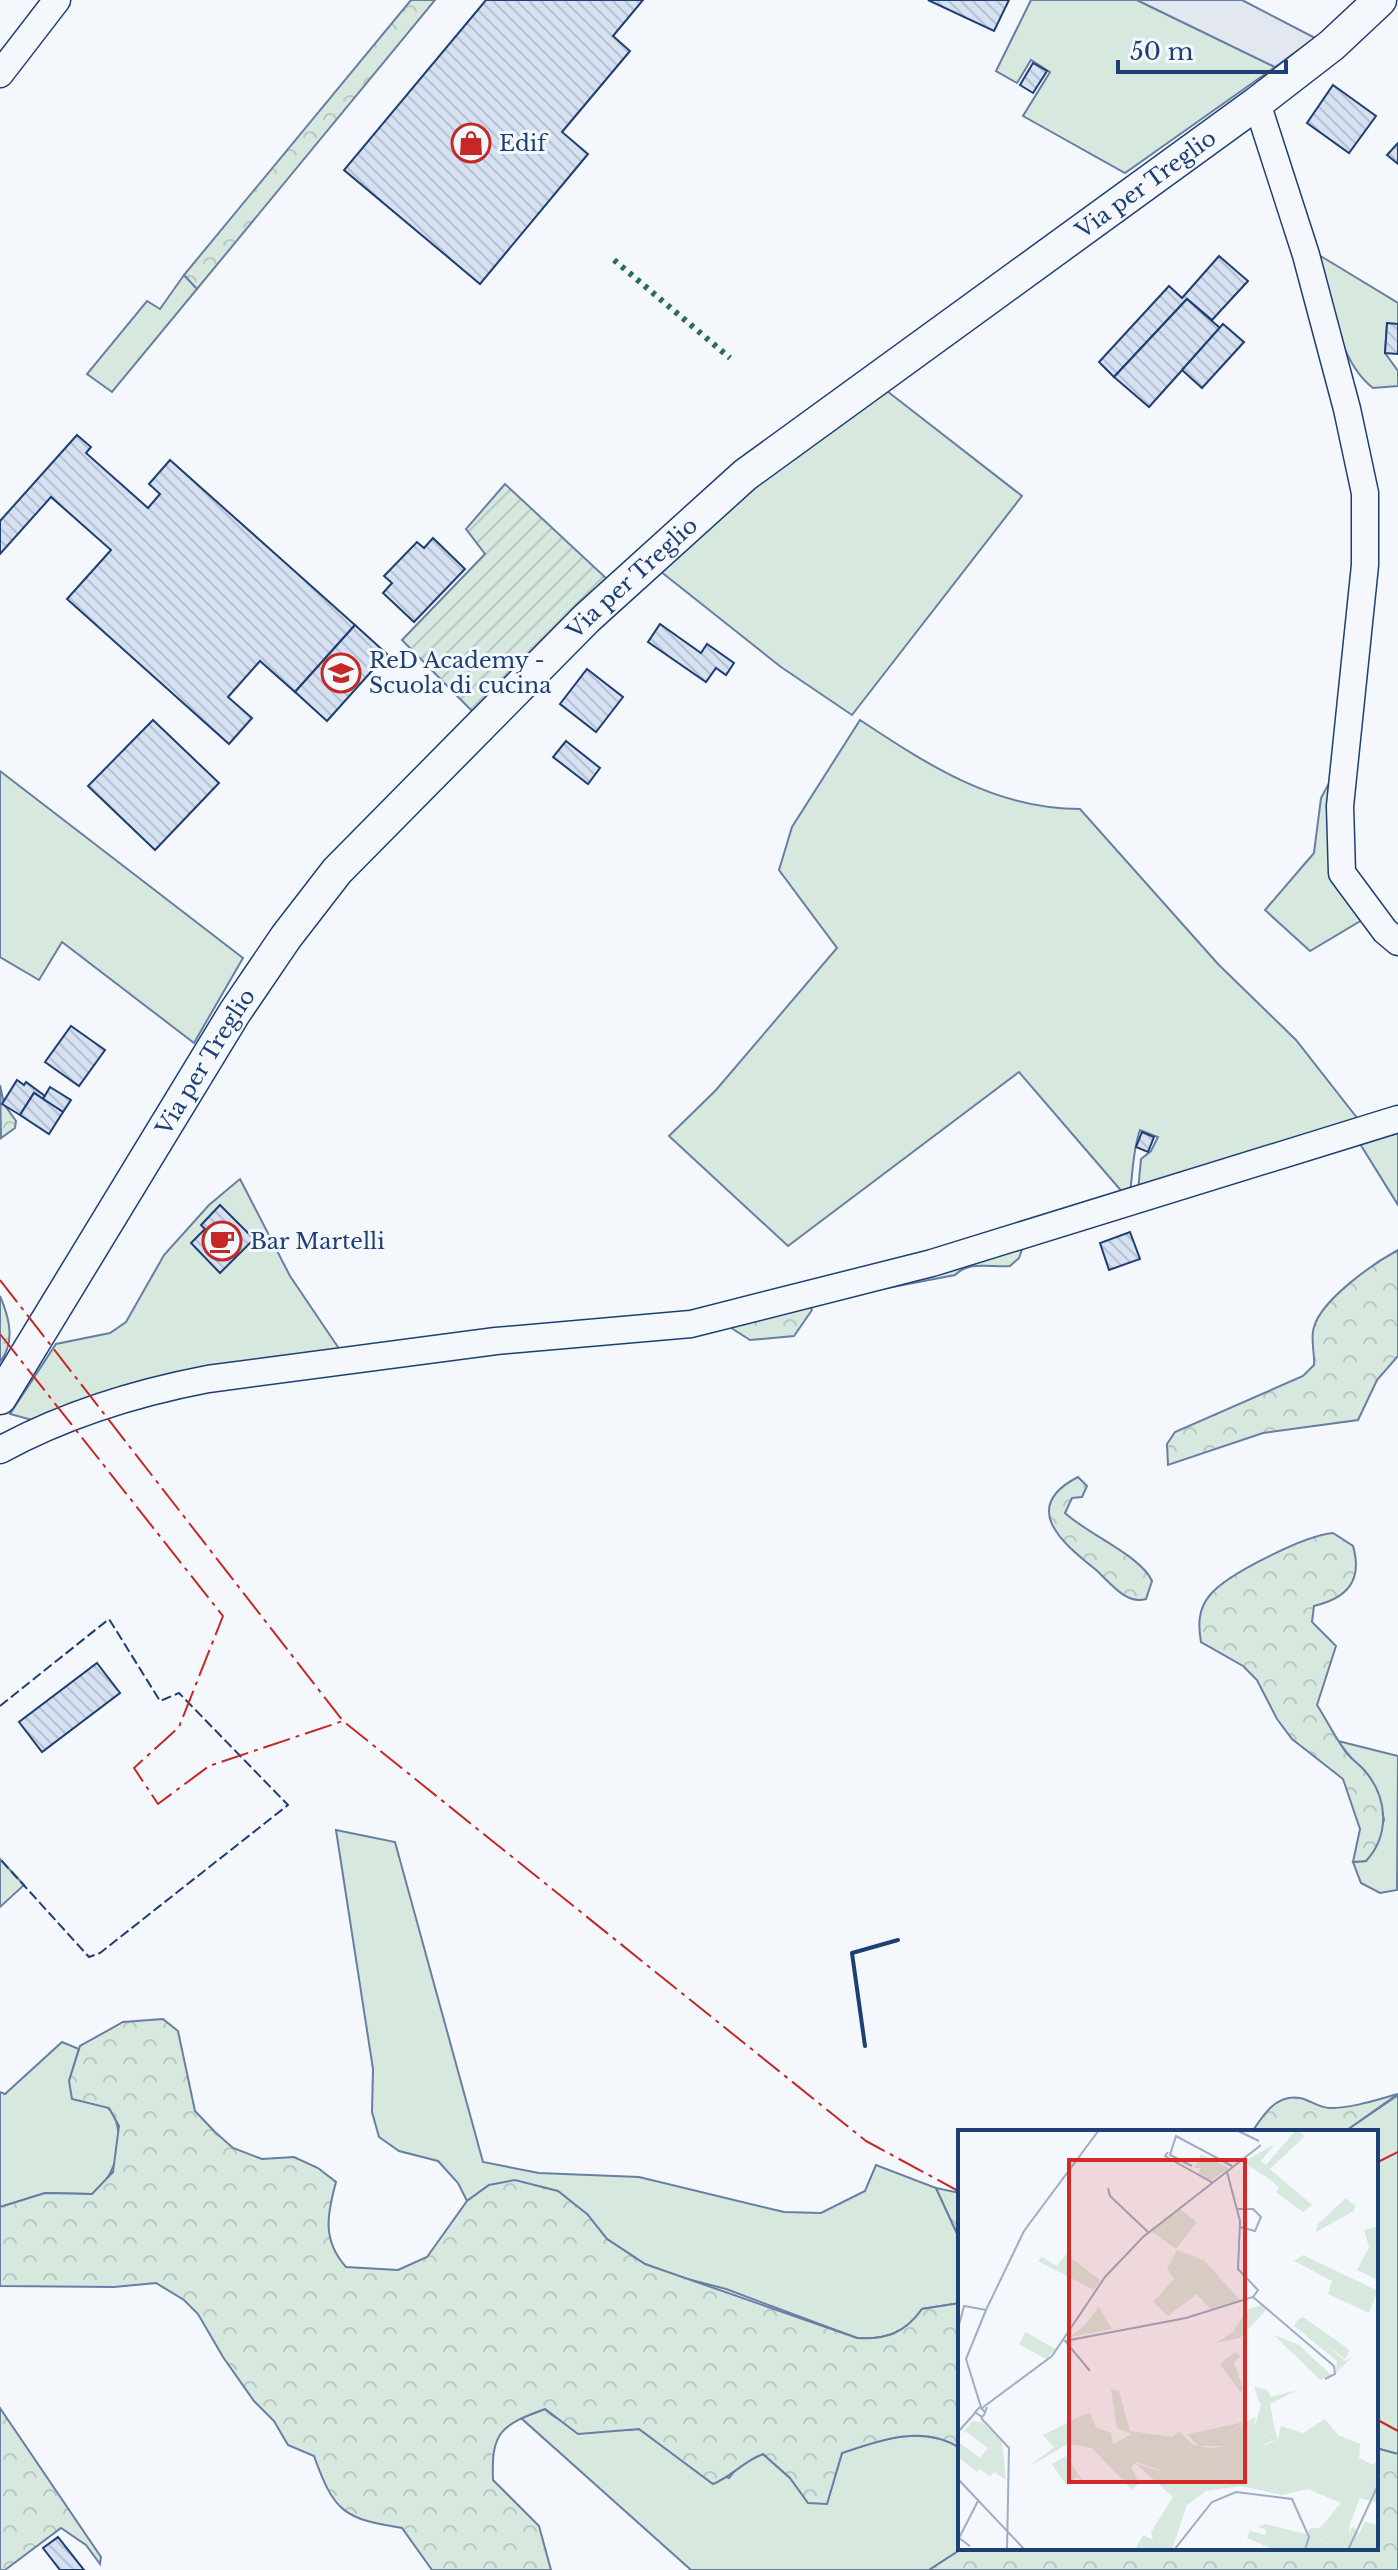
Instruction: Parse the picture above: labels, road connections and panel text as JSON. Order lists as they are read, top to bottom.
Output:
{
  "streets": {
    "main road": ["Via per Treglio"]
  },
  "places": {
    "shop": ["Edif"],
    "school or university": ["ReD Academy - Scuola di cucina"],
    "cafe": ["Bar Martelli"]
  },
  "scale_bar": "50 m"
}
